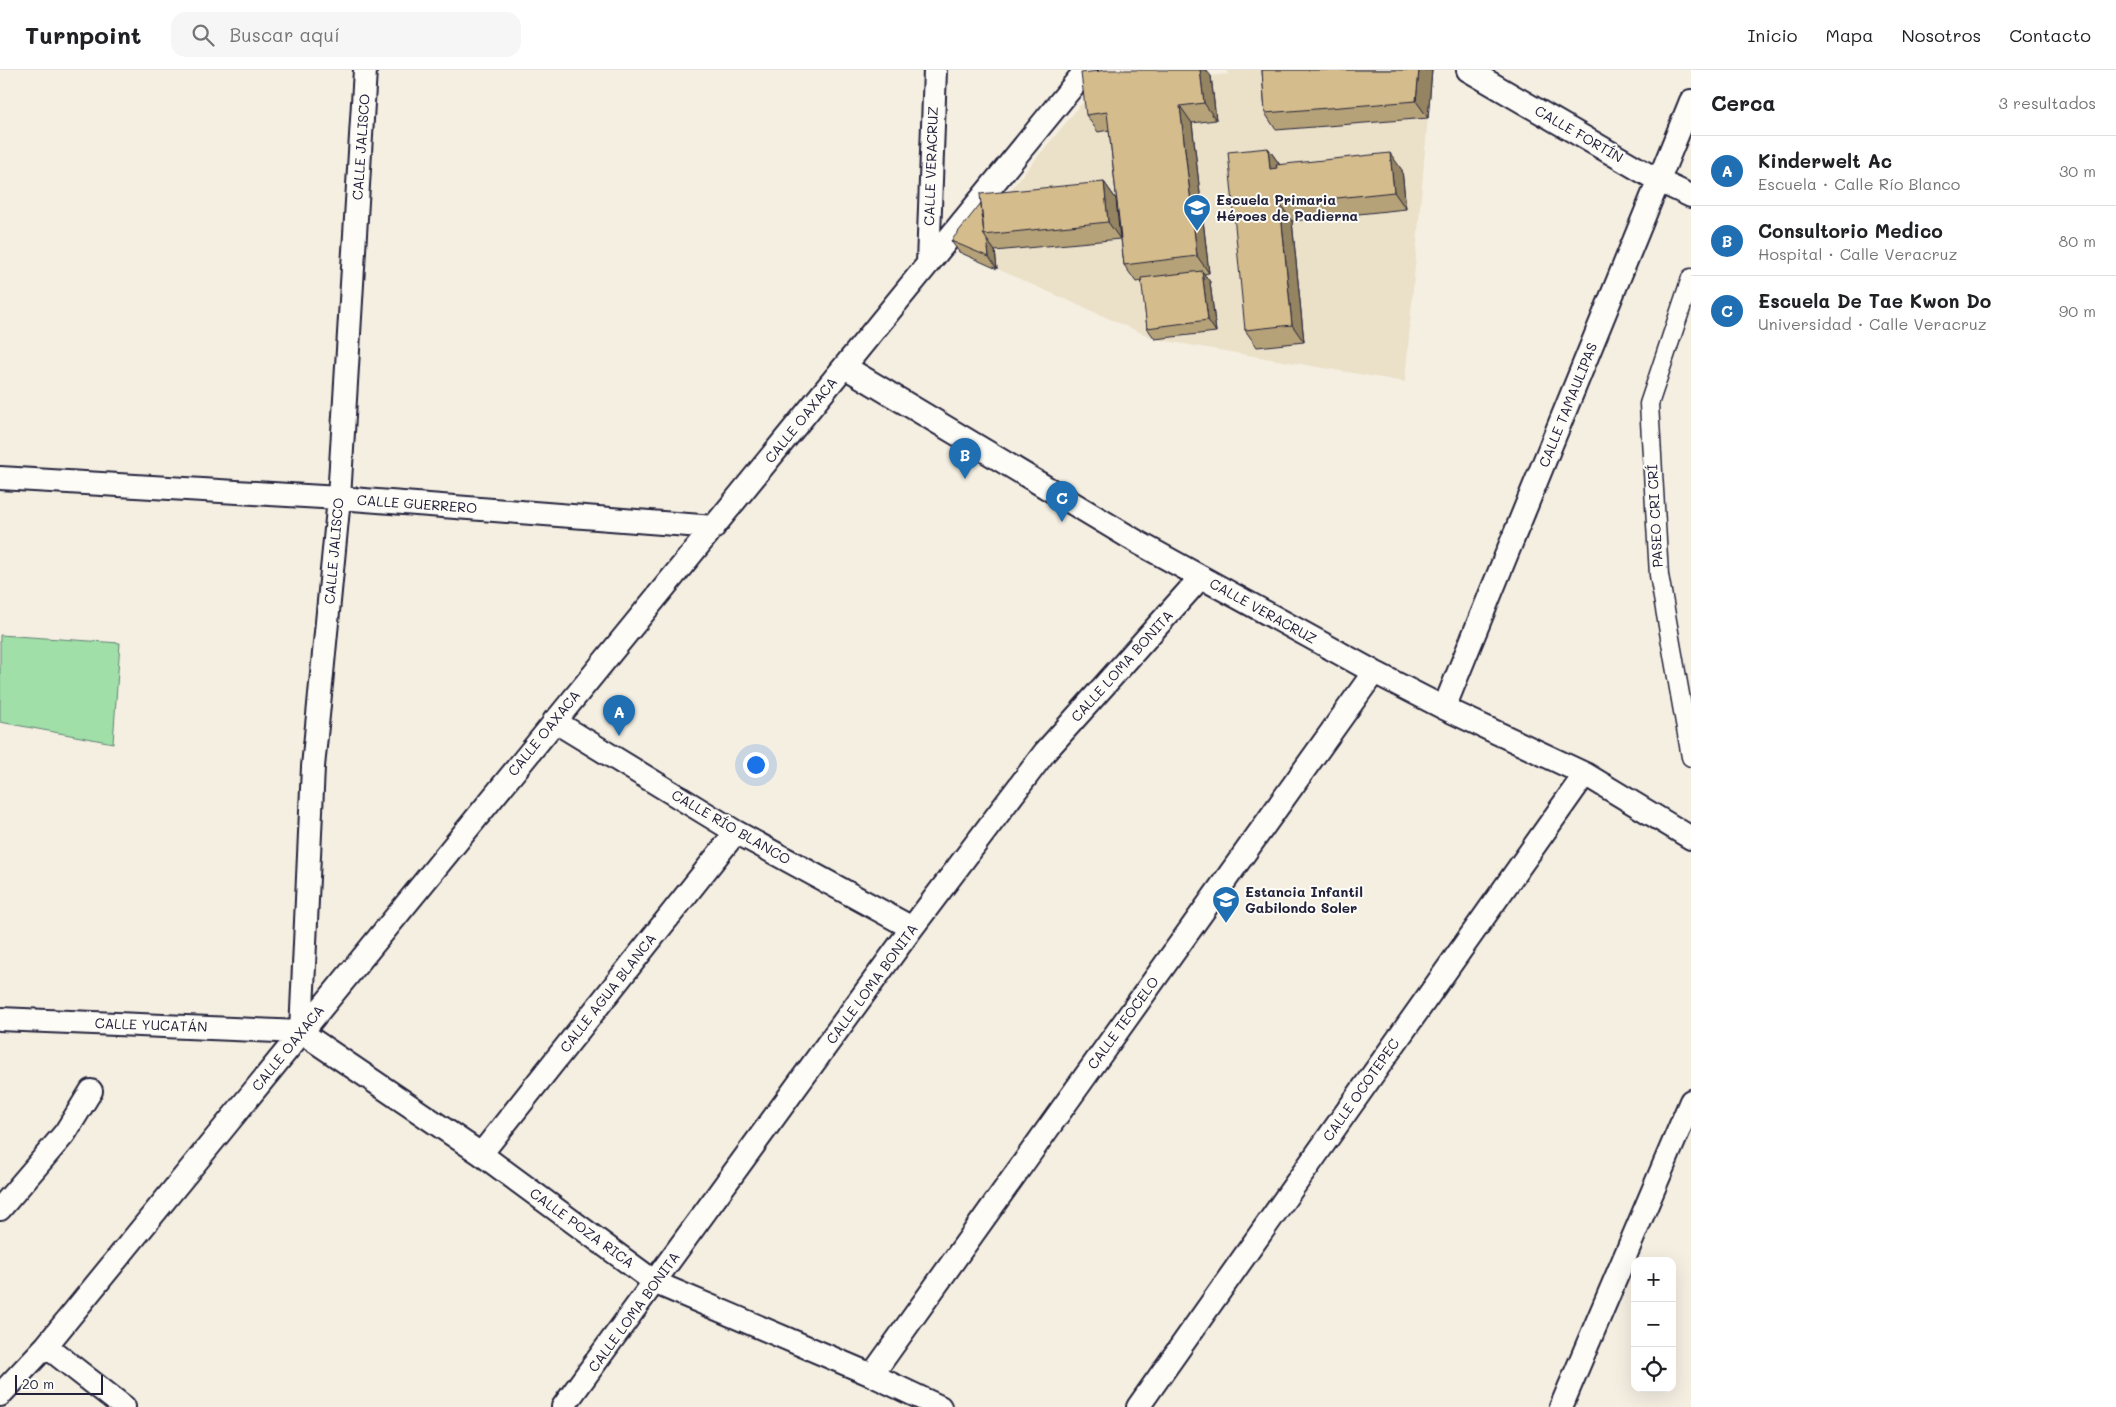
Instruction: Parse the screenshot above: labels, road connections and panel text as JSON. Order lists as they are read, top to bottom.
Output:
{
  "streets": {
    "street": [
      "CALLE FORTÍN",
      "CALLE JALISCO",
      "CALLE VERACRUZ",
      "CALLE TAMAULIPAS",
      "CALLE OAXACA",
      "CALLE GUERRERO",
      "PASEO CRI CRÍ",
      "CALLE LOMA BONITA",
      "CALLE RÍO BLANCO",
      "CALLE AGUA BLANCA",
      "CALLE TEOCELO",
      "CALLE YUCATÁN",
      "CALLE OCOTEPEC",
      "CALLE POZA RICA"
    ]
  },
  "crossings": [
    ["CALLE FORTÍN", "CALLE TAMAULIPAS"],
    ["CALLE JALISCO", "CALLE OAXACA"],
    ["CALLE JALISCO", "CALLE GUERRERO"],
    ["CALLE JALISCO", "CALLE YUCATÁN"],
    ["CALLE JALISCO", "CALLE POZA RICA"],
    ["CALLE VERACRUZ", "CALLE TAMAULIPAS"],
    ["CALLE VERACRUZ", "CALLE OAXACA"],
    ["CALLE VERACRUZ", "CALLE LOMA BONITA"],
    ["CALLE VERACRUZ", "CALLE TEOCELO"],
    ["CALLE VERACRUZ", "CALLE OCOTEPEC"],
    ["CALLE OAXACA", "CALLE GUERRERO"],
    ["CALLE OAXACA", "CALLE RÍO BLANCO"],
    ["CALLE OAXACA", "CALLE YUCATÁN"],
    ["CALLE OAXACA", "CALLE POZA RICA"],
    ["CALLE LOMA BONITA", "CALLE RÍO BLANCO"],
    ["CALLE LOMA BONITA", "CALLE POZA RICA"],
    ["CALLE RÍO BLANCO", "CALLE AGUA BLANCA"],
    ["CALLE AGUA BLANCA", "CALLE POZA RICA"],
    ["CALLE TEOCELO", "CALLE POZA RICA"],
    ["CALLE YUCATÁN", "CALLE POZA RICA"]
  ],
  "places": {
    "school or university": ["Escuela Primaria Héroes de Padierna", "Estancia Infantil Gabilondo Soler"]
  },
  "scale_bar": "20 m",
  "page": {
    "header": "Turnpoint",
    "search": "Buscar aquí",
    "nav": [
      "Inicio",
      "Mapa",
      "Nosotros",
      "Contacto"
    ],
    "heading": ["Cerca", "3 resultados"],
    "list": [
      {
        "mark": "A",
        "name": "Kinderwelt Ac",
        "note": "Escuela · Calle Río Blanco",
        "value": "30 m"
      },
      {
        "mark": "B",
        "name": "Consultorio Medico",
        "note": "Hospital · Calle Veracruz",
        "value": "80 m"
      },
      {
        "mark": "C",
        "name": "Escuela De Tae Kwon Do",
        "note": "Universidad · Calle Veracruz",
        "value": "90 m"
      }
    ],
    "pins": ["B", "C", "A"],
    "map_buttons": ["+", "−"],
    "scale": "20 m"
  }
}
